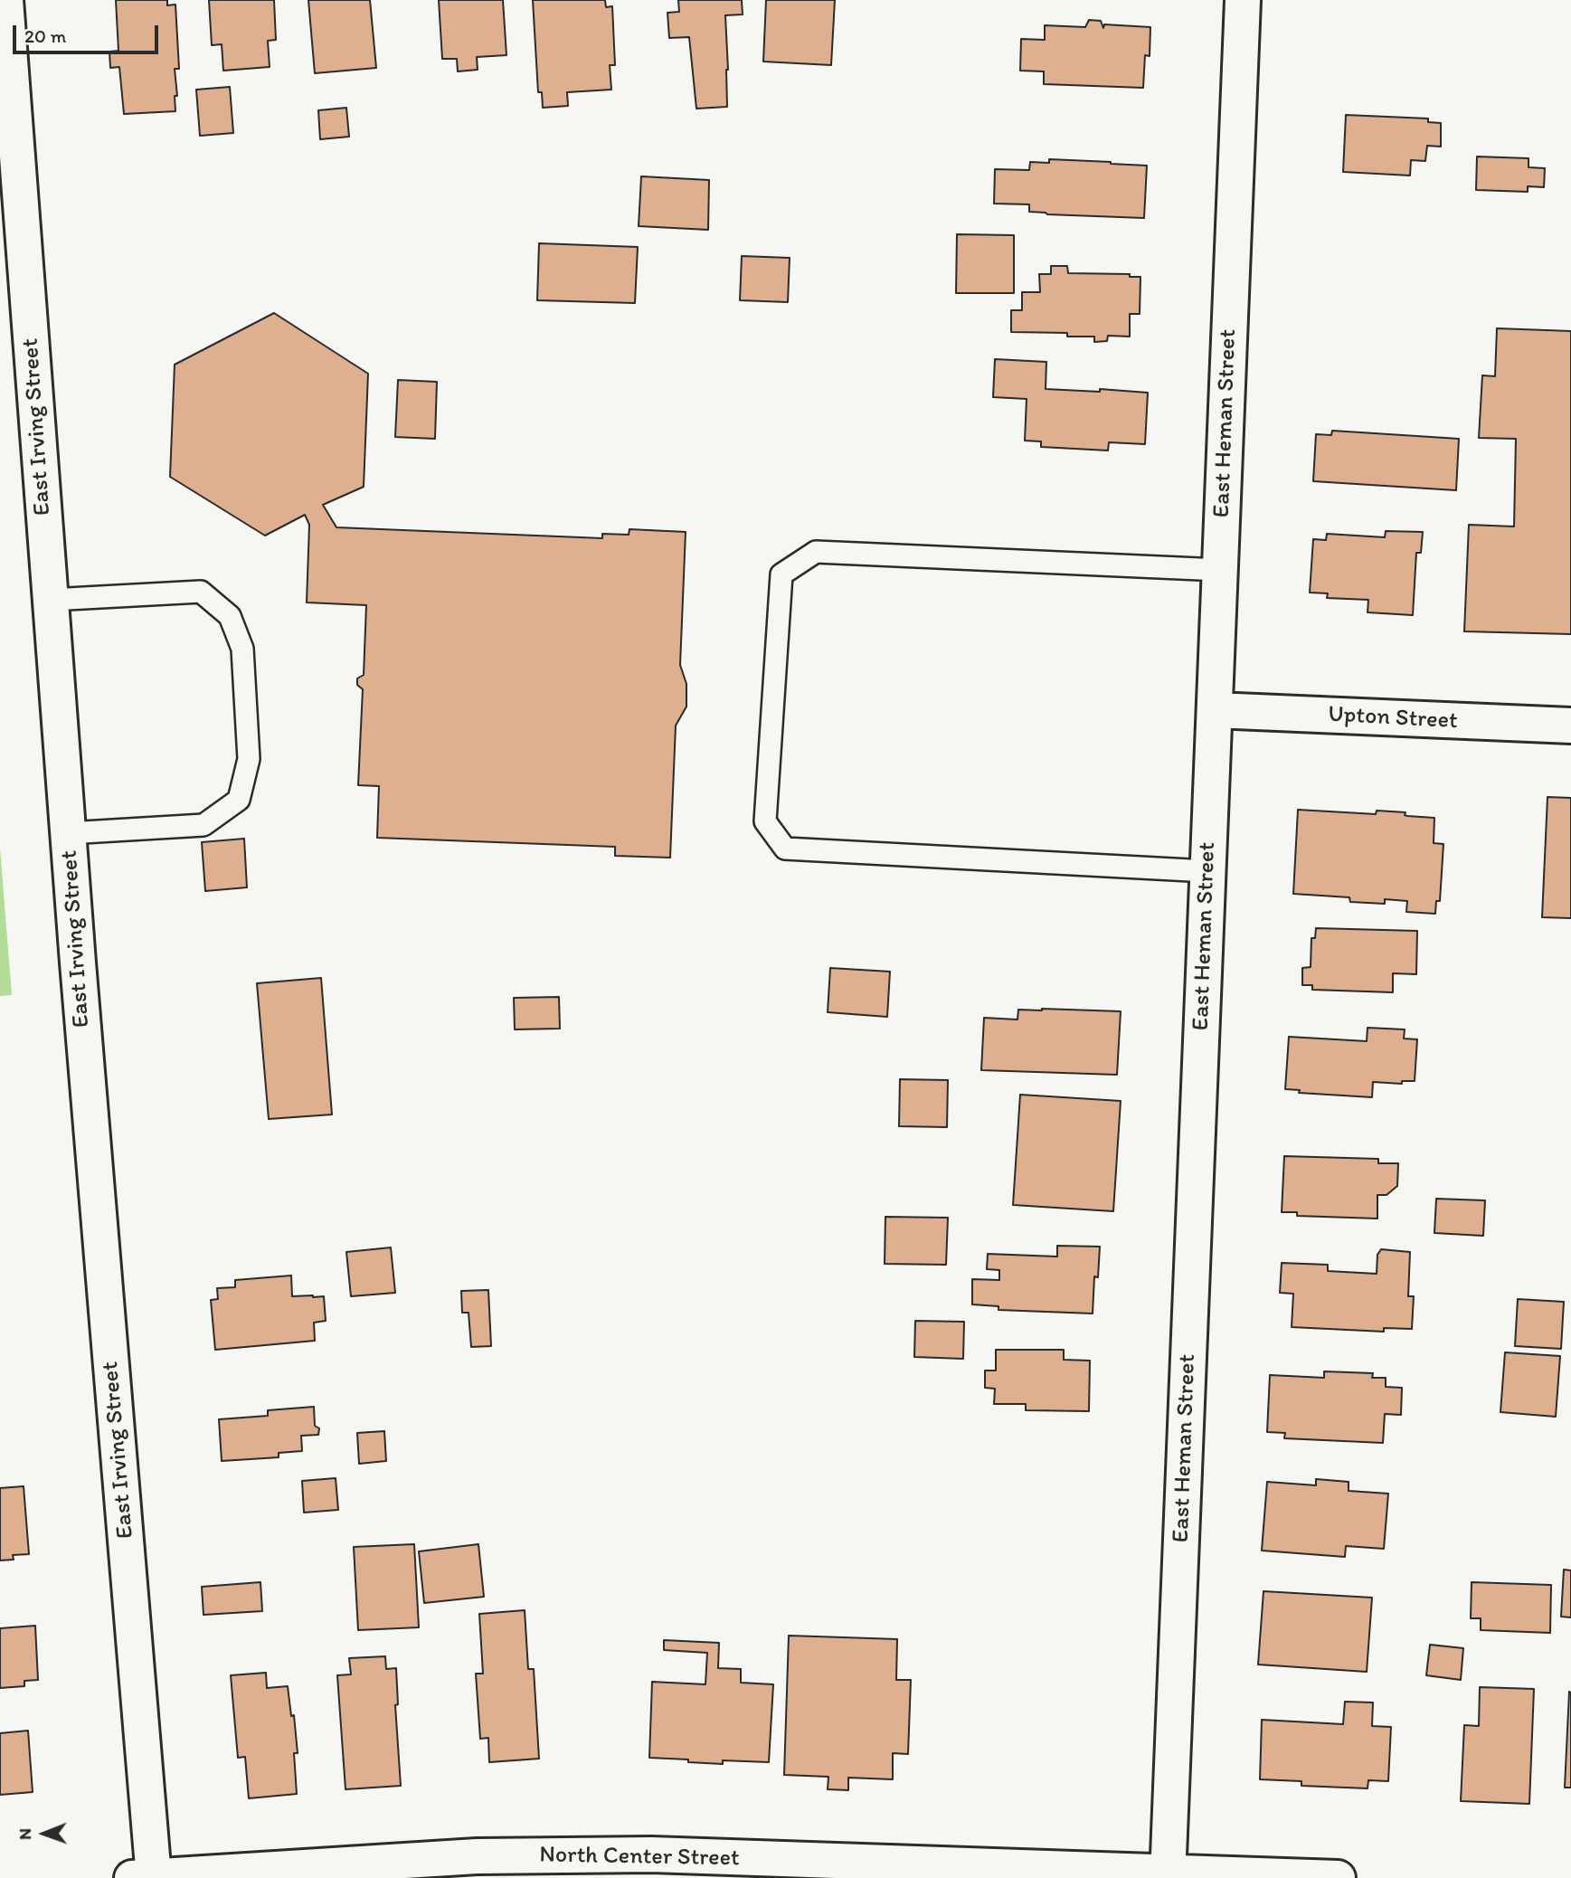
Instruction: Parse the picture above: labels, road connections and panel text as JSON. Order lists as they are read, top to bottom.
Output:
{
  "streets": {
    "street": [
      "East Heman Street",
      "East Irving Street",
      "Upton Street",
      "North Center Street"
    ]
  },
  "crossings": [
    ["East Heman Street", "Upton Street"],
    ["East Heman Street", "North Center Street"],
    ["East Irving Street", "North Center Street"]
  ],
  "scale_bar": "20 m",
  "north": "left"
}
